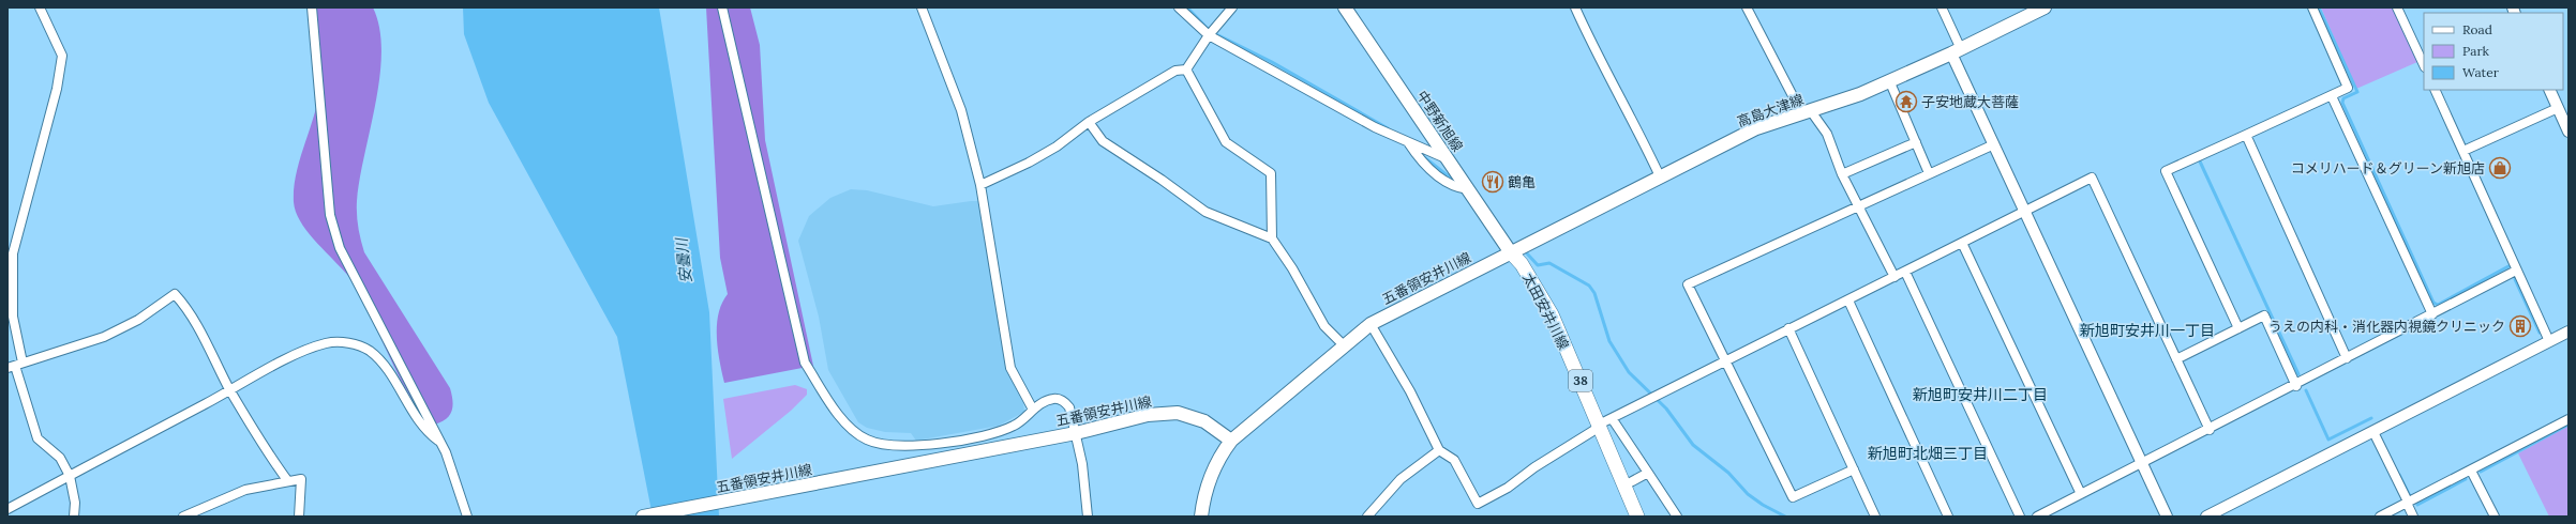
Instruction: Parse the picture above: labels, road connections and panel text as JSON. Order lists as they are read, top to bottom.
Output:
{
  "streets": {
    "main road": [
      "高島大津線",
      "中野新旭線",
      "五番領安井川線",
      "太田安井川線",
      "38"
    ]
  },
  "crossings": [
    ["高島大津線", "中野新旭線"],
    ["高島大津線", "五番領安井川線"],
    ["高島大津線", "太田安井川線"],
    ["中野新旭線", "五番領安井川線"],
    ["中野新旭線", "太田安井川線"],
    ["五番領安井川線", "太田安井川線"]
  ],
  "districts": ["新旭町安井川一丁目", "新旭町安井川二丁目", "新旭町北畑三丁目"],
  "water": ["安曇川"],
  "places": {
    "temple": ["子安地蔵大菩薩"],
    "shop": ["コメリハード＆グリーン新旭店"],
    "restaurant": ["鶴亀"],
    "building": ["うえの内科・消化器内視鏡クリニック"]
  },
  "legend": ["Road", "Park", "Water"]
}
